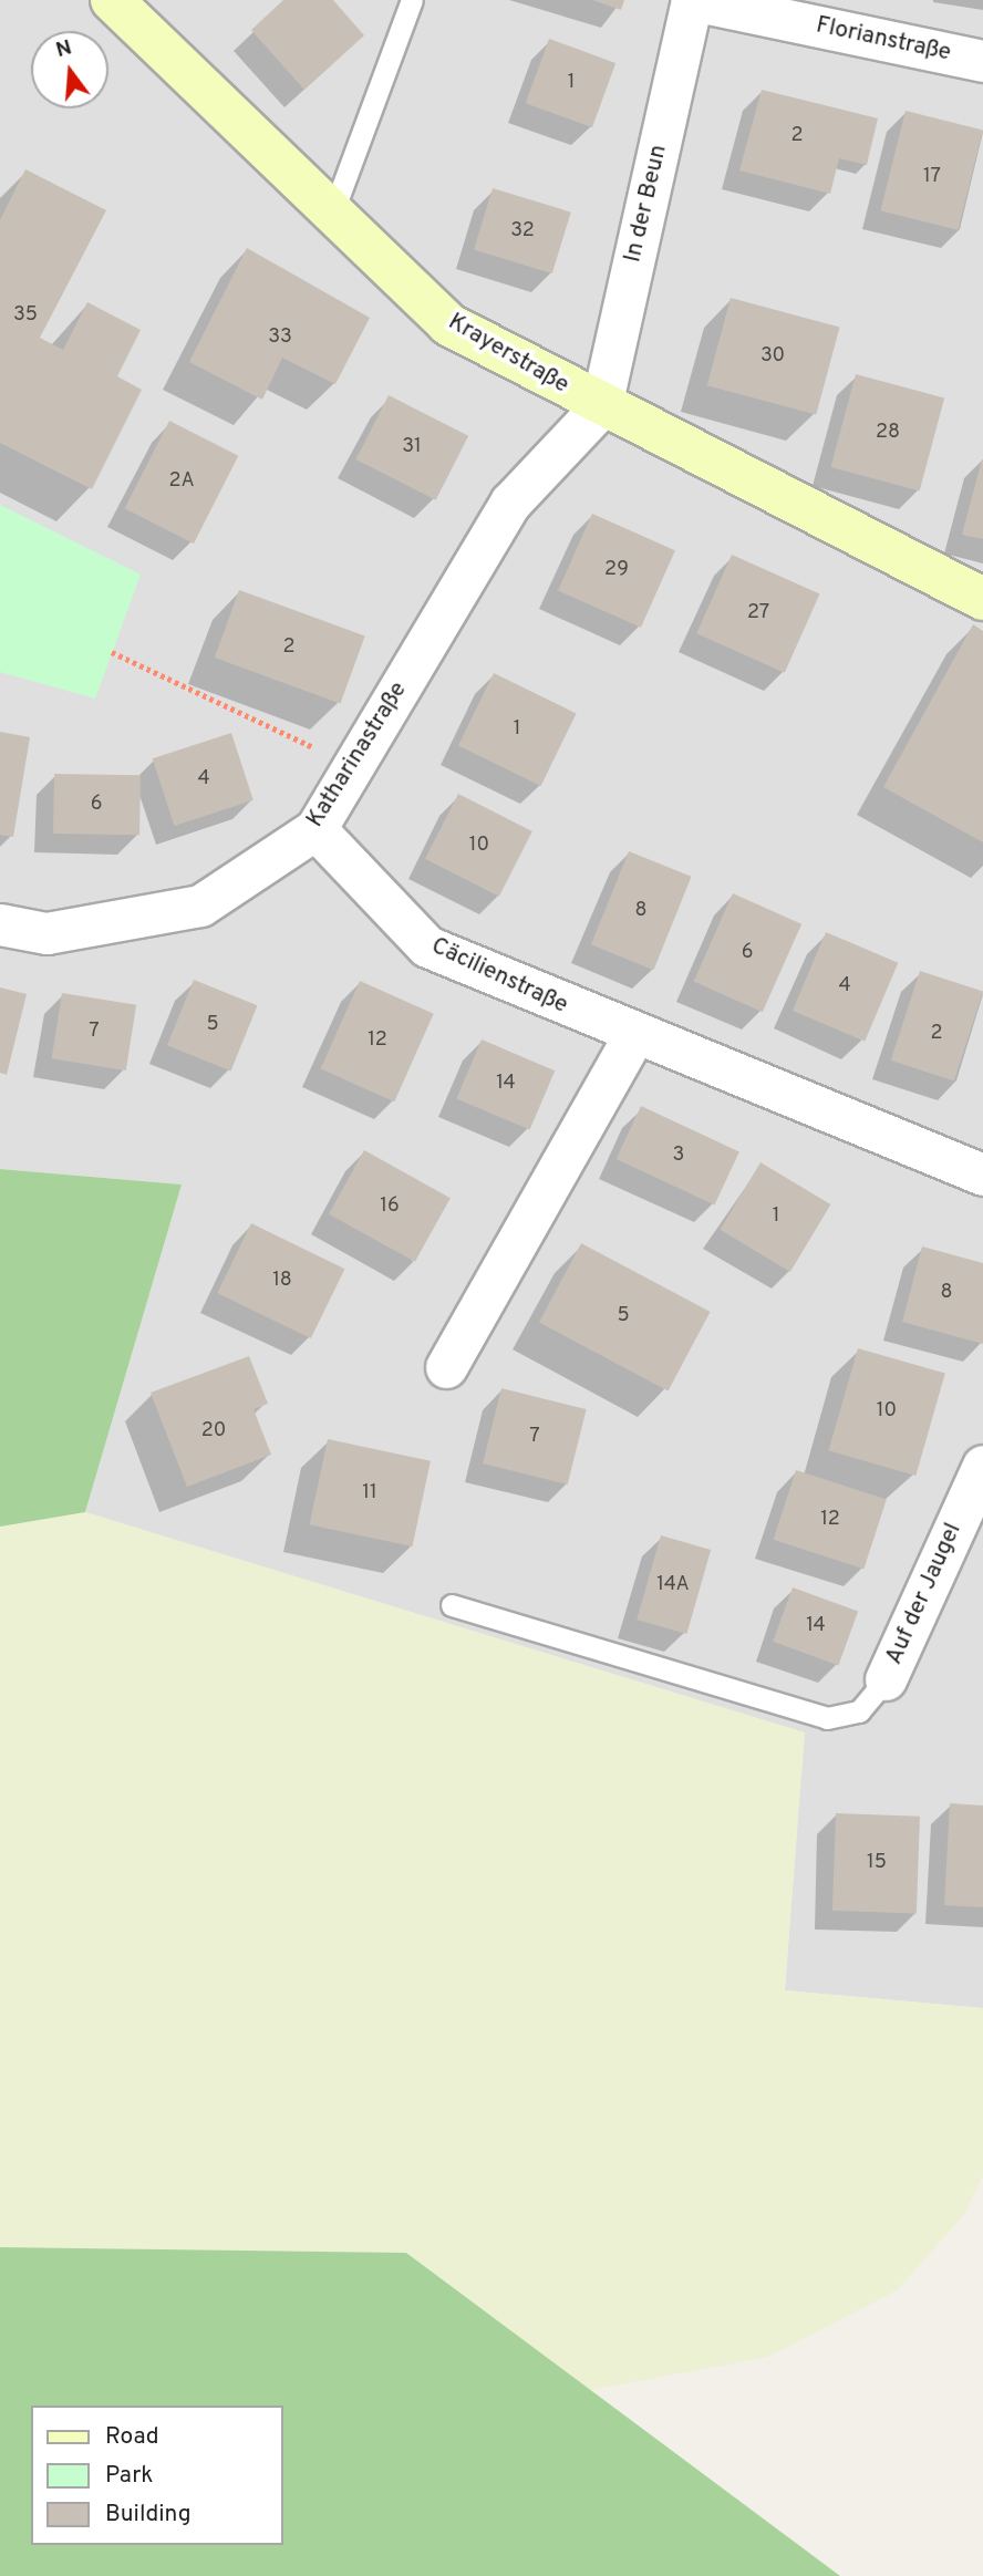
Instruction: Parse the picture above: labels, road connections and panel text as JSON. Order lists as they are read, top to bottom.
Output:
{
  "streets": {
    "street": [
      "Florianstraße",
      "In der Beun",
      "Krayerstraße",
      "Katharinastraße",
      "Cäcilienstraße",
      "Auf der Jaugel"
    ]
  },
  "crossings": [
    ["Florianstraße", "In der Beun"],
    ["In der Beun", "Krayerstraße"],
    ["In der Beun", "Katharinastraße"],
    ["Krayerstraße", "Katharinastraße"],
    ["Katharinastraße", "Cäcilienstraße"]
  ],
  "house_numbers": [
    "1",
    "2",
    "17",
    "32",
    "35",
    "33",
    "30",
    "28",
    "31",
    "2A",
    "29",
    "27",
    "2",
    "1",
    "4",
    "6",
    "10",
    "8",
    "6",
    "4",
    "5",
    "7",
    "2",
    "12",
    "14",
    "3",
    "16",
    "1",
    "18",
    "8",
    "5",
    "10",
    "20",
    "7",
    "11",
    "12",
    "14A",
    "14",
    "15"
  ],
  "legend": ["Road", "Park", "Building"],
  "north": "top"
}
